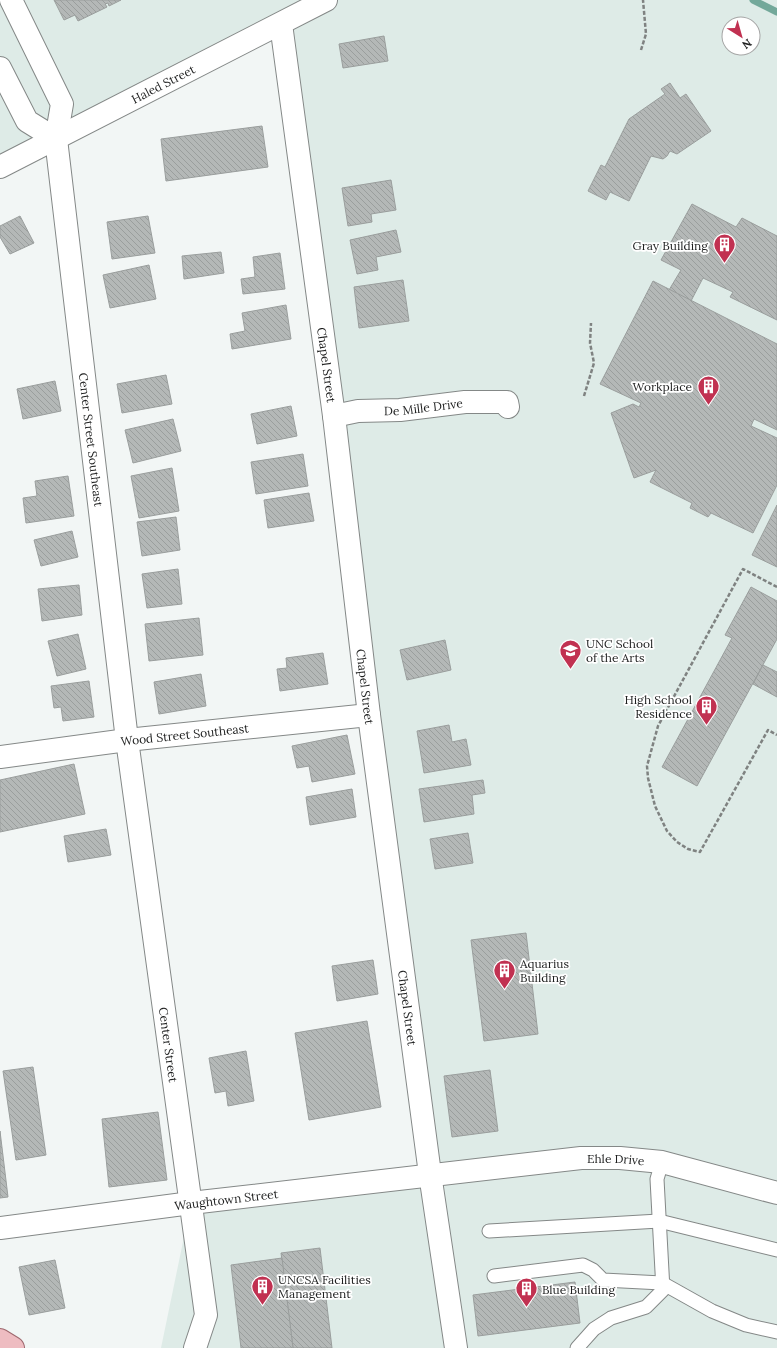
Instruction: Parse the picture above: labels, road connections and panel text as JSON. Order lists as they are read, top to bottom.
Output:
{
  "streets": {
    "street": [
      "Haled Street",
      "Chapel Street",
      "De Mille Drive",
      "Center Street Southeast",
      "Wood Street Southeast",
      "Center Street",
      "Ehle Drive",
      "Waughtown Street"
    ]
  },
  "crossings": [
    ["Haled Street", "Chapel Street"],
    ["Haled Street", "Center Street Southeast"],
    ["Chapel Street", "De Mille Drive"],
    ["Chapel Street", "Wood Street Southeast"],
    ["Chapel Street", "Waughtown Street"],
    ["Center Street Southeast", "Wood Street Southeast"],
    ["Center Street Southeast", "Center Street"],
    ["Wood Street Southeast", "Center Street"],
    ["Center Street", "Waughtown Street"],
    ["Ehle Drive", "Waughtown Street"]
  ],
  "places": {
    "building": [
      "Gray Building",
      "Workplace",
      "High School Residence",
      "Aquarius Building",
      "UNCSA Facilities Management",
      "Blue Building"
    ],
    "school or university": ["UNC School of the Arts"]
  },
  "north": "bottom right"
}
